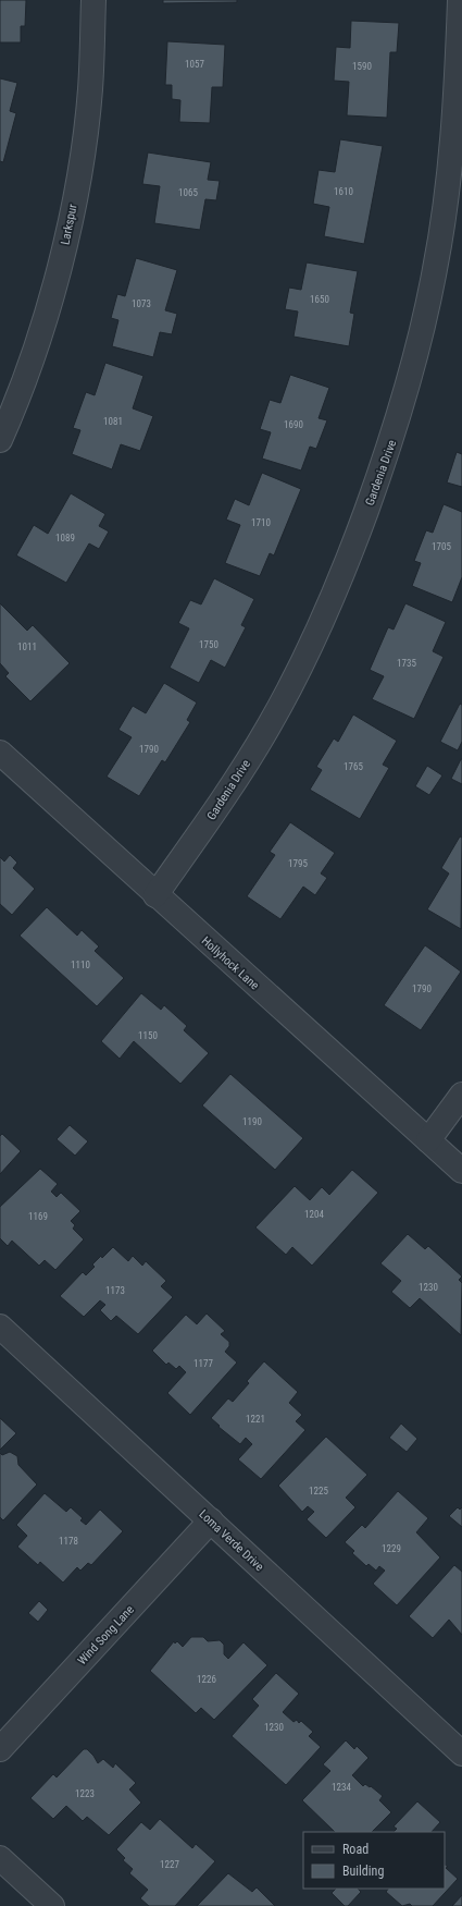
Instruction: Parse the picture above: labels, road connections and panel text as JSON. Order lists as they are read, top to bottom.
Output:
{
  "streets": {
    "street": [
      "Larkspur",
      "Gardenia Drive",
      "Hollyhock Lane",
      "Loma Verde Drive",
      "Wind Song Lane"
    ]
  },
  "crossings": [
    ["Gardenia Drive", "Hollyhock Lane"],
    ["Loma Verde Drive", "Wind Song Lane"]
  ],
  "house_numbers": [
    "1057",
    "1590",
    "1610",
    "1065",
    "1650",
    "1073",
    "1081",
    "1690",
    "1710",
    "1089",
    "1705",
    "1750",
    "1011",
    "1735",
    "1790",
    "1765",
    "1795",
    "1110",
    "1790",
    "1150",
    "1190",
    "1204",
    "1169",
    "1230",
    "1173",
    "1177",
    "1221",
    "1225",
    "1178",
    "1229",
    "1226",
    "1230",
    "1234",
    "1223",
    "1227"
  ],
  "legend": ["Road", "Building"]
}
